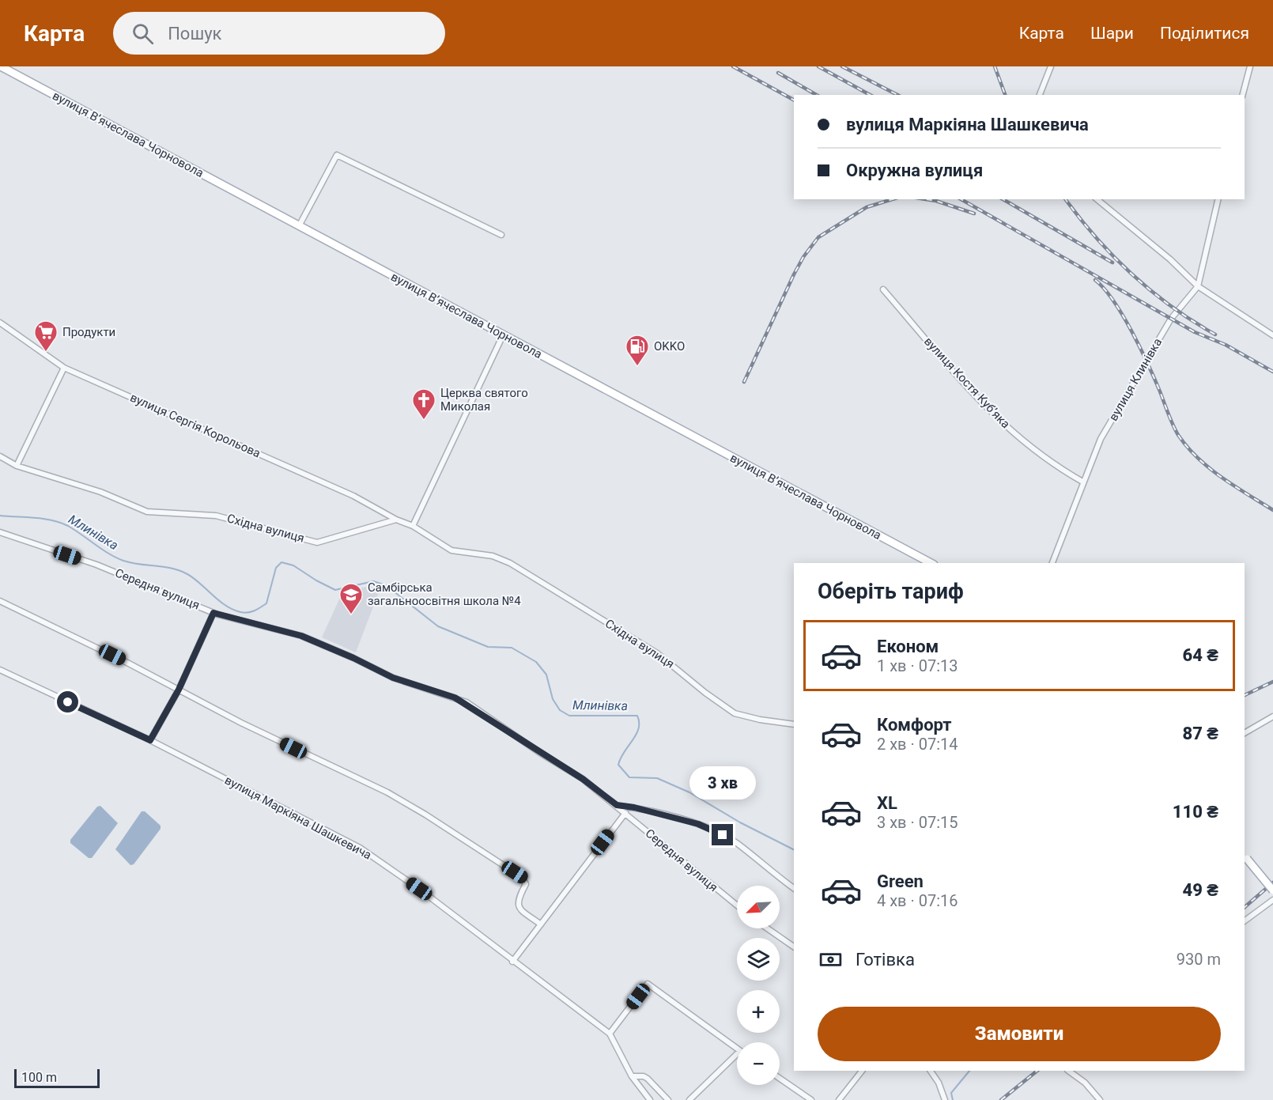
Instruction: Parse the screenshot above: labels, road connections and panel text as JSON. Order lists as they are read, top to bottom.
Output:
{
  "streets": {
    "main road": ["вулиця Вʼячеслава Чорновола"],
    "street": [
      "вулиця Клинівка",
      "вулиця Костя Кубʼяка",
      "вулиця Сергія Корольова",
      "Східна вулиця",
      "Середня вулиця",
      "вулиця Маркіяна Шашкевича"
    ]
  },
  "crossings": [
    ["вулиця Клинівка", "вулиця Костя Кубʼяка"],
    ["вулиця Сергія Корольова", "Східна вулиця"]
  ],
  "water": ["Млинівка"],
  "places": {
    "supermarket": ["Продукти"],
    "fuel station": ["OKKO"],
    "church": ["Церква святого Миколая"],
    "school or university": ["Самбірська загальноосвітня школа №4"]
  },
  "scale_bar": "100 m",
  "north": "bottom left",
  "page": {
    "header": "Карта",
    "search": "Пошук",
    "nav": ["Карта", "Шари", "Поділитися"],
    "banner": ["вулиця Маркіяна Шашкевича", "Окружна вулиця"],
    "heading": "Оберіть тариф",
    "list": [
      {
        "name": "Економ",
        "note": "1 хв · 07:13",
        "value": "64 ₴"
      },
      {
        "name": "Комфорт",
        "note": "2 хв · 07:14",
        "value": "87 ₴"
      },
      {
        "name": "XL",
        "note": "3 хв · 07:15",
        "value": "110 ₴"
      },
      {
        "name": "Green",
        "note": "4 хв · 07:16",
        "value": "49 ₴"
      }
    ],
    "bubble": "3 хв",
    "map_buttons": ["+", "−"],
    "pay": ["Готівка", "930 m"],
    "buttons": "Замовити",
    "scale": "100 m"
  }
}
